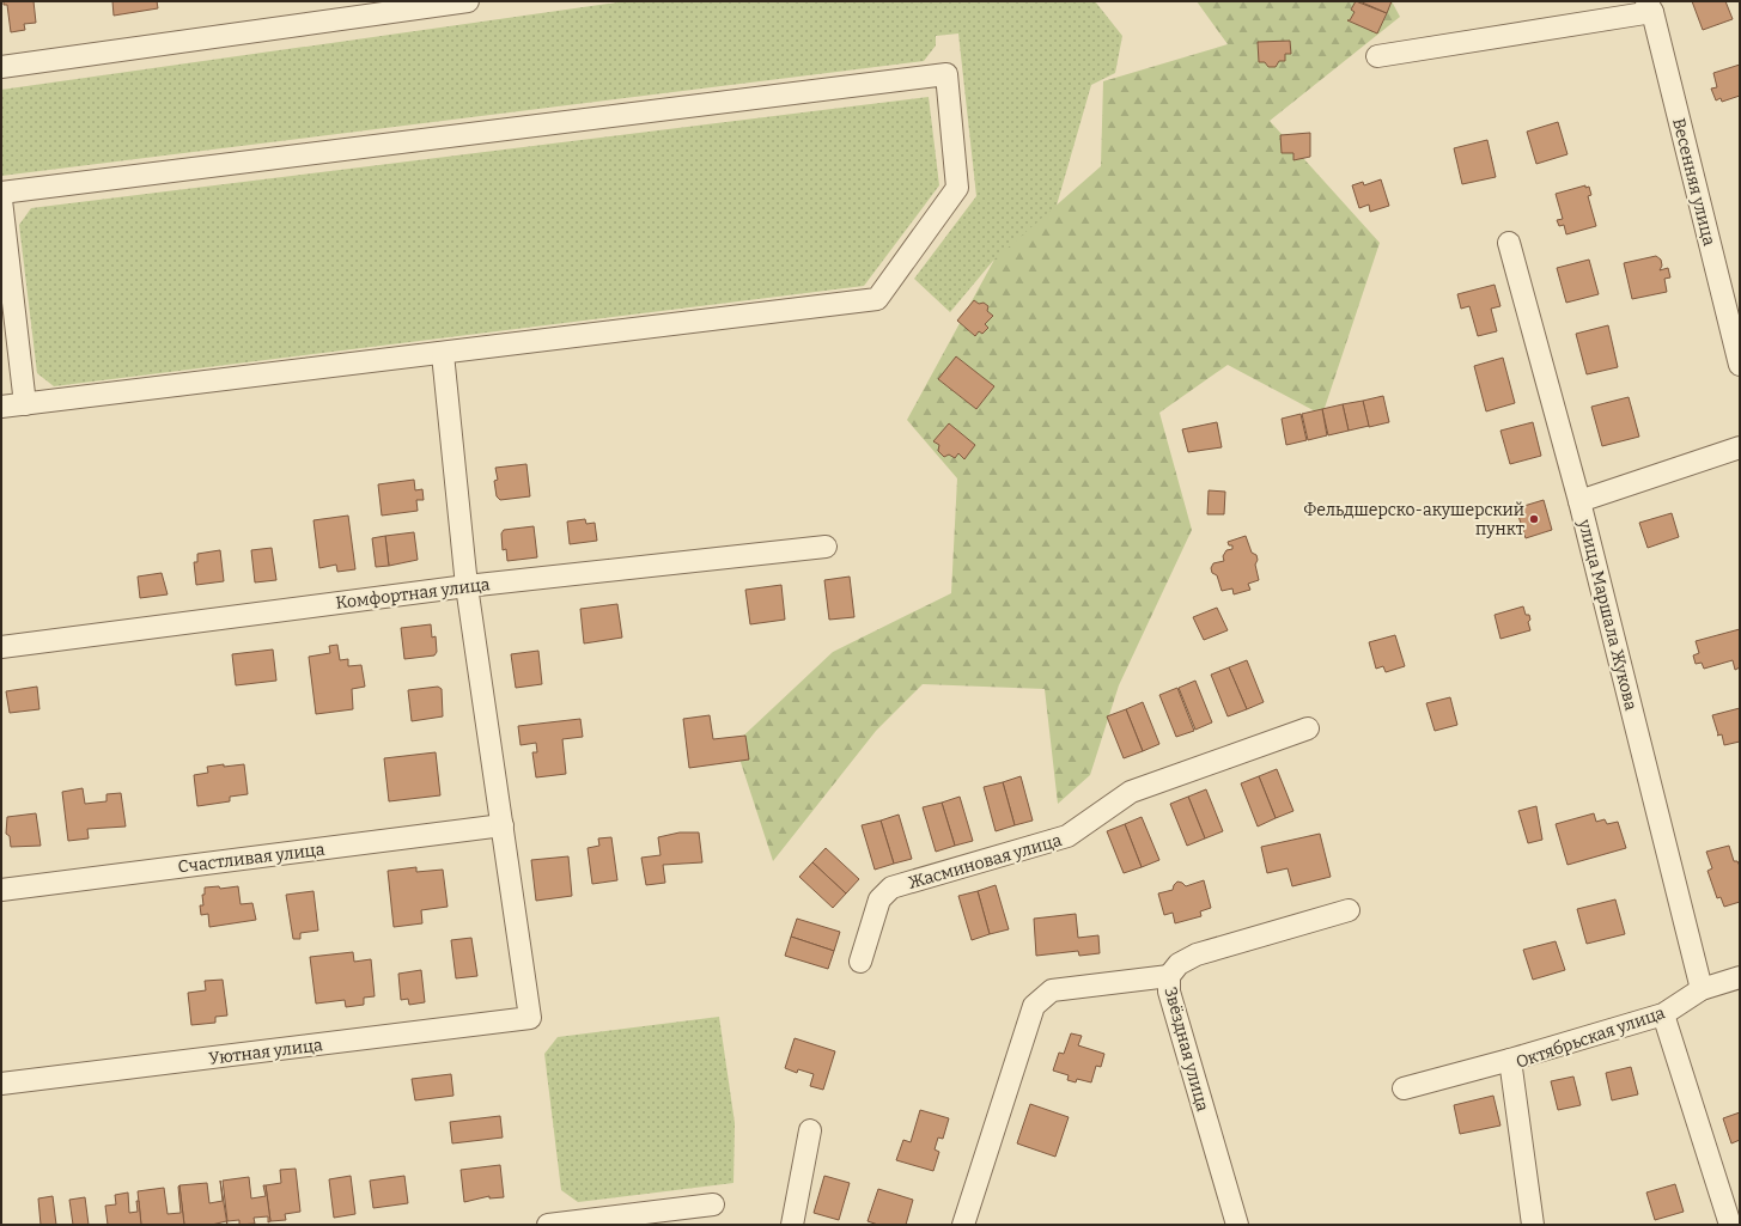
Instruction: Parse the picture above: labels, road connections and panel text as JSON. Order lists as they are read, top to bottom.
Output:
{
  "streets": {
    "street": [
      "Весенняя улица",
      "Комфортная улица",
      "улица Маршала Жукова",
      "Счастливая улица",
      "Жасминовая улица",
      "Октябрьская улица",
      "Звёздная улица",
      "Уютная улица"
    ]
  },
  "crossings": [
    ["улица Маршала Жукова", "Октябрьская улица"],
    ["Счастливая улица", "Уютная улица"]
  ],
  "places": ["Фельдшерско-акушерский пункт"]
}
